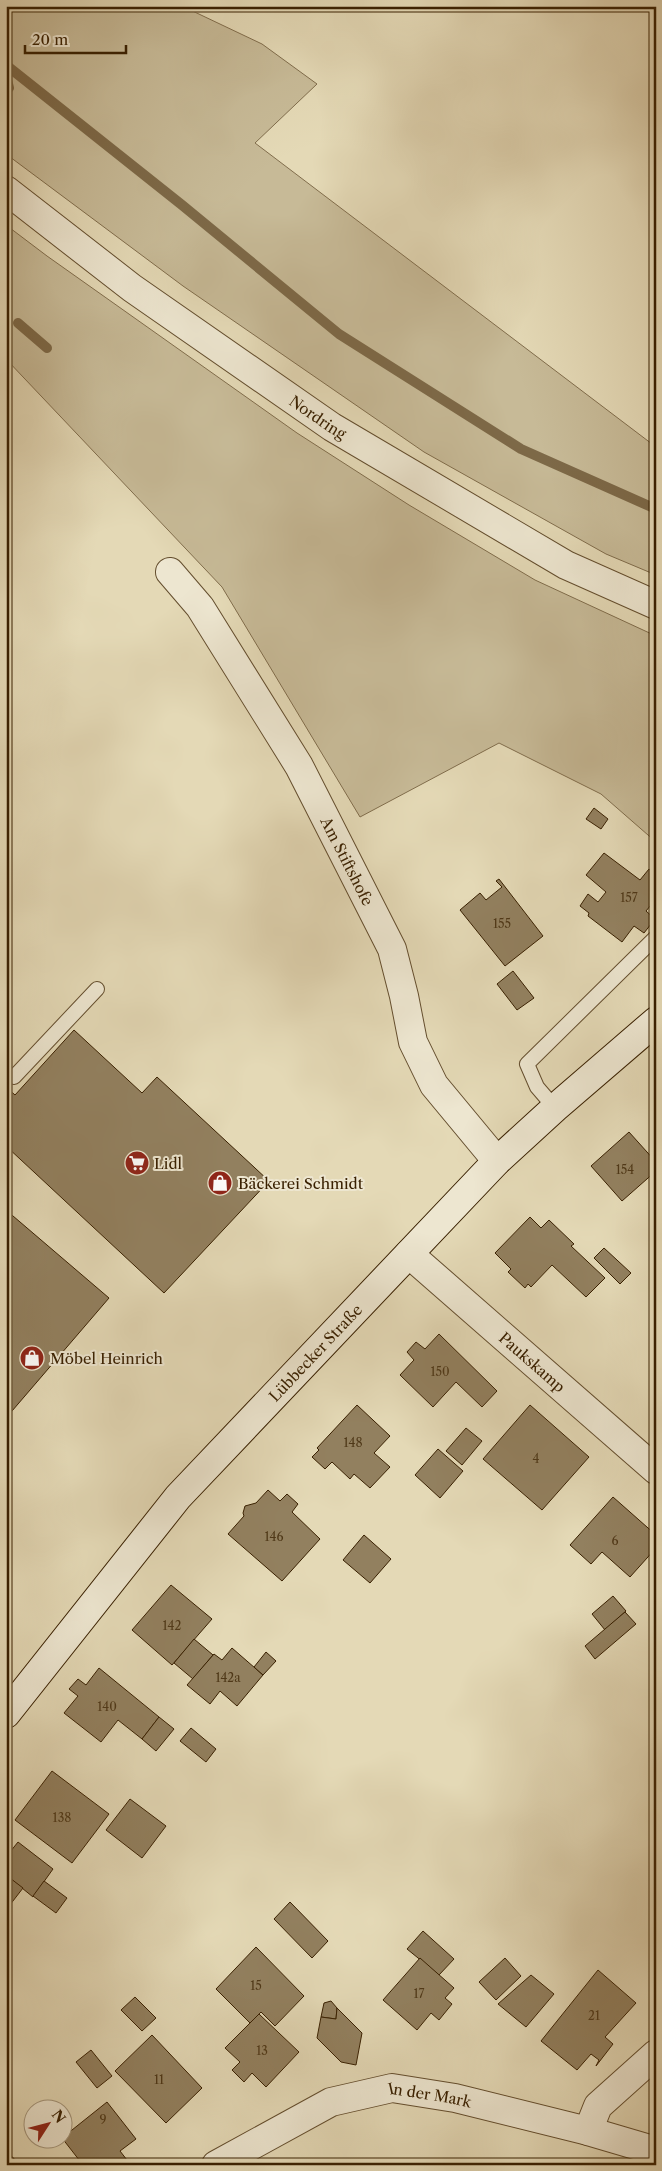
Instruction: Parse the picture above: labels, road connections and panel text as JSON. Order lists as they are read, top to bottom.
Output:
{
  "streets": {
    "street": [
      "Nordring",
      "Am Stiftshofe",
      "Lübbecker Straße",
      "Paukskamp",
      "In der Mark"
    ]
  },
  "crossings": [
    ["Am Stiftshofe", "Lübbecker Straße"],
    ["Lübbecker Straße", "Paukskamp"]
  ],
  "places": {
    "supermarket": ["Lidl"],
    "shop": ["Bäckerei Schmidt", "Möbel Heinrich"]
  },
  "house_numbers": [
    "157",
    "155",
    "154",
    "150",
    "148",
    "4",
    "146",
    "6",
    "142",
    "142a",
    "140",
    "138",
    "15",
    "17",
    "21",
    "13",
    "11",
    "9"
  ],
  "scale_bar": "20 m",
  "north": "top right"
}
